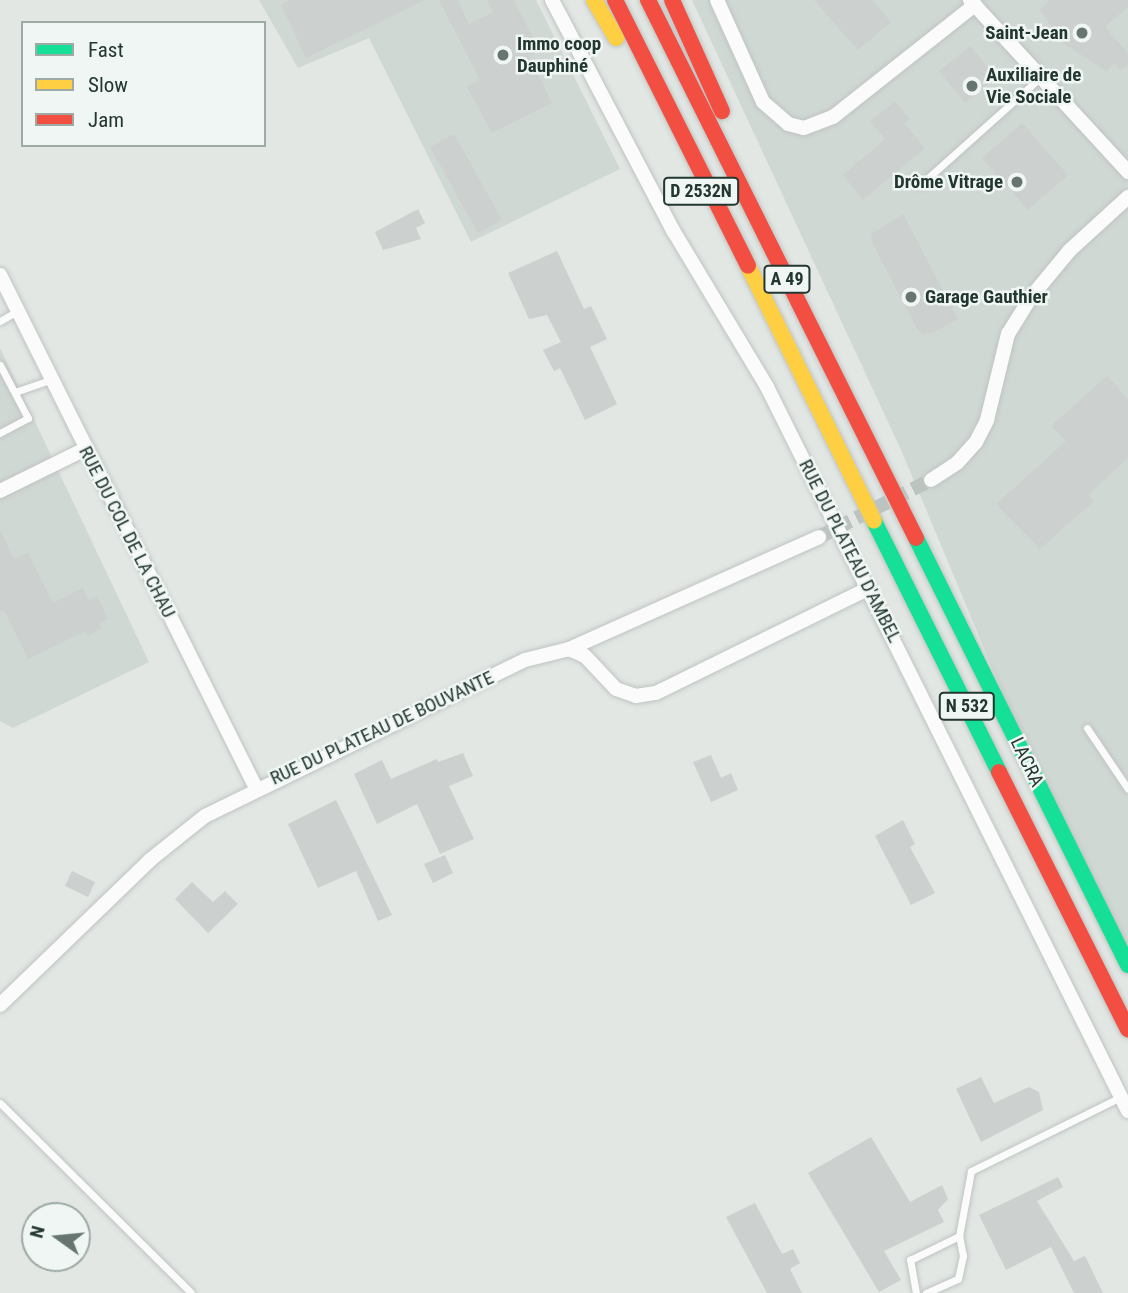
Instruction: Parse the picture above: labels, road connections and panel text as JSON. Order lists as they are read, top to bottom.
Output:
{
  "streets": {
    "highway": [
      "D 2532N",
      "A 49",
      "N 532",
      "LACRA"
    ],
    "street": ["RUE DU COL DE LA CHAU", "RUE DU PLATEAU D'AMBEL", "RUE DU PLATEAU DE BOUVANTE"]
  },
  "crossings": [
    ["D 2532N", "A 49"],
    ["D 2532N", "N 532"],
    ["D 2532N", "LACRA"],
    ["A 49", "N 532"],
    ["A 49", "LACRA"],
    ["RUE DU COL DE LA CHAU", "RUE DU PLATEAU DE BOUVANTE"]
  ],
  "places": [
    "Saint-Jean",
    "Immo coop Dauphiné",
    "Auxiliaire de Vie Sociale",
    "Drôme Vitrage",
    "Garage Gauthier"
  ],
  "legend": ["Fast", "Slow", "Jam"],
  "north": "left"
}
